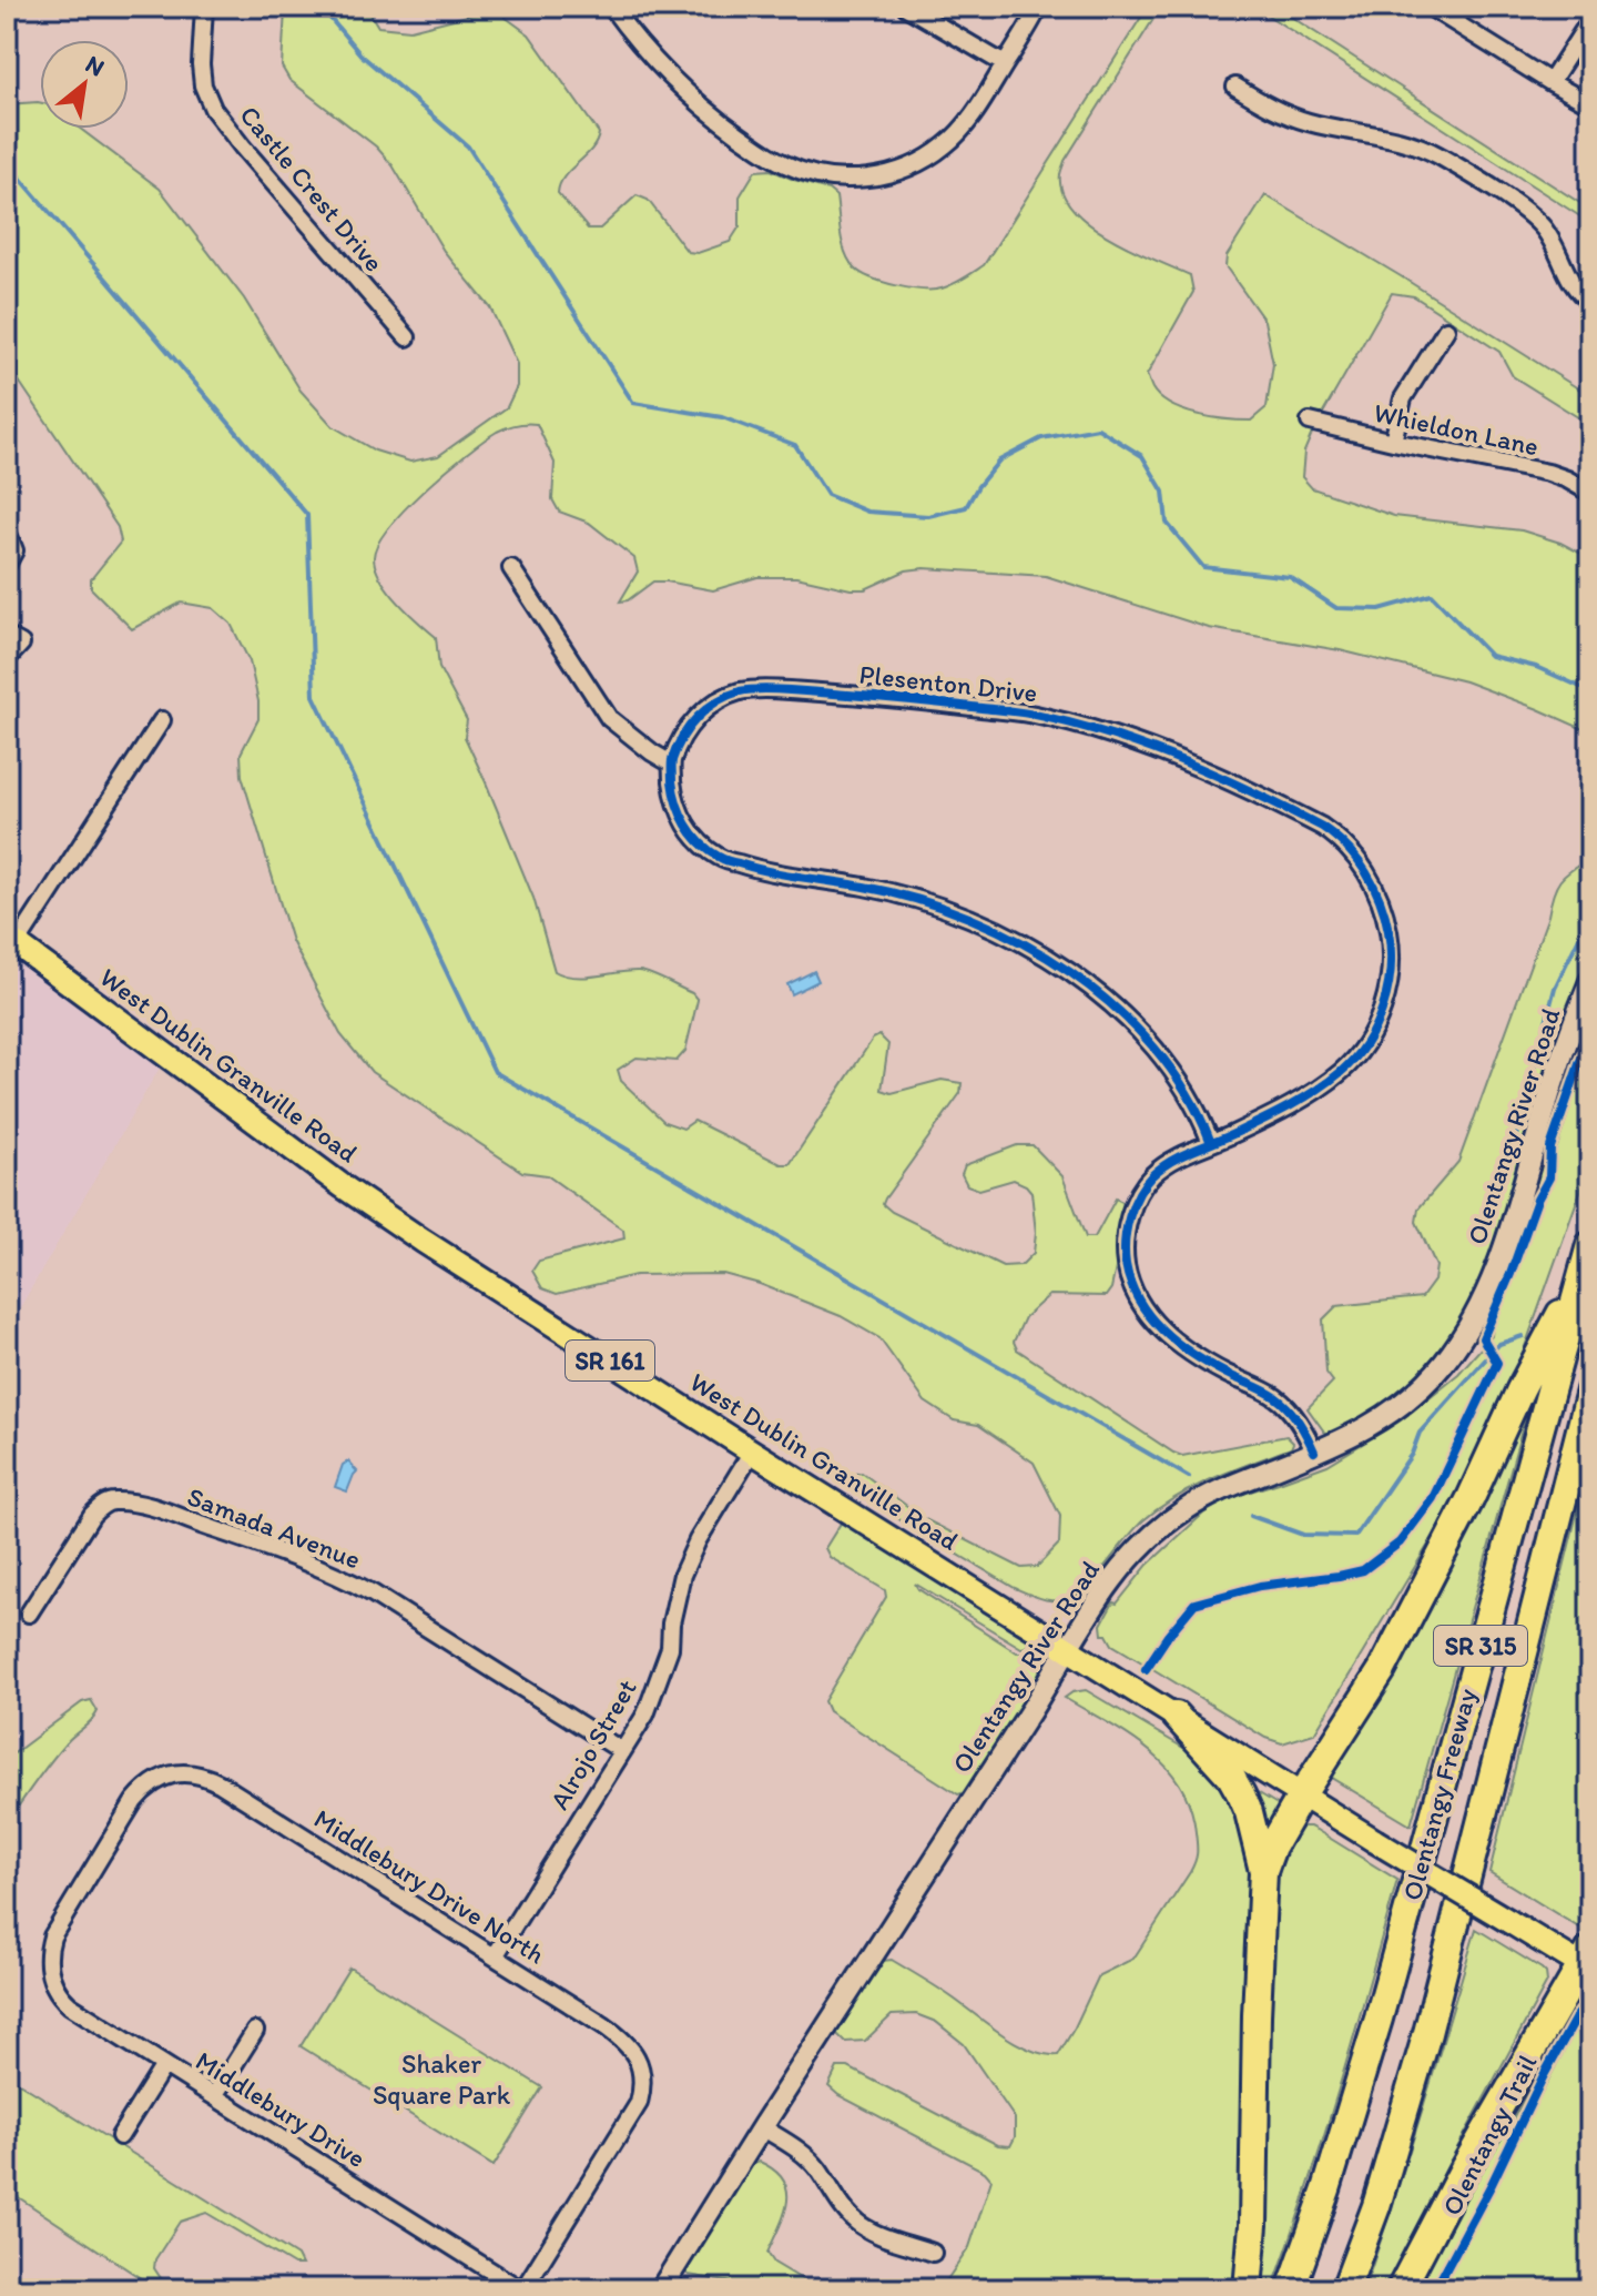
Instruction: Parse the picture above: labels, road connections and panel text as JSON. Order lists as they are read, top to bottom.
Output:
{
  "streets": {
    "highway": ["SR 315", "Olentangy Freeway"],
    "main road": ["West Dublin Granville Road", "Olentangy River Road", "SR 161"],
    "street": [
      "Castle Crest Drive",
      "Whieldon Lane",
      "Plesenton Drive",
      "Samada Avenue",
      "Alrojo Street",
      "Middlebury Drive North",
      "Middlebury Drive"
    ],
    "cycle path": ["Olentangy Trail"]
  },
  "crossings": [
    ["Plesenton Drive", "Olentangy River Road"],
    ["West Dublin Granville Road", "Olentangy River Road"],
    ["West Dublin Granville Road", "Alrojo Street"],
    ["Samada Avenue", "Alrojo Street"],
    ["Alrojo Street", "Middlebury Drive North"],
    ["Middlebury Drive North", "Middlebury Drive"]
  ],
  "parks": ["Shaker Square Park"],
  "north": "top right"
}
